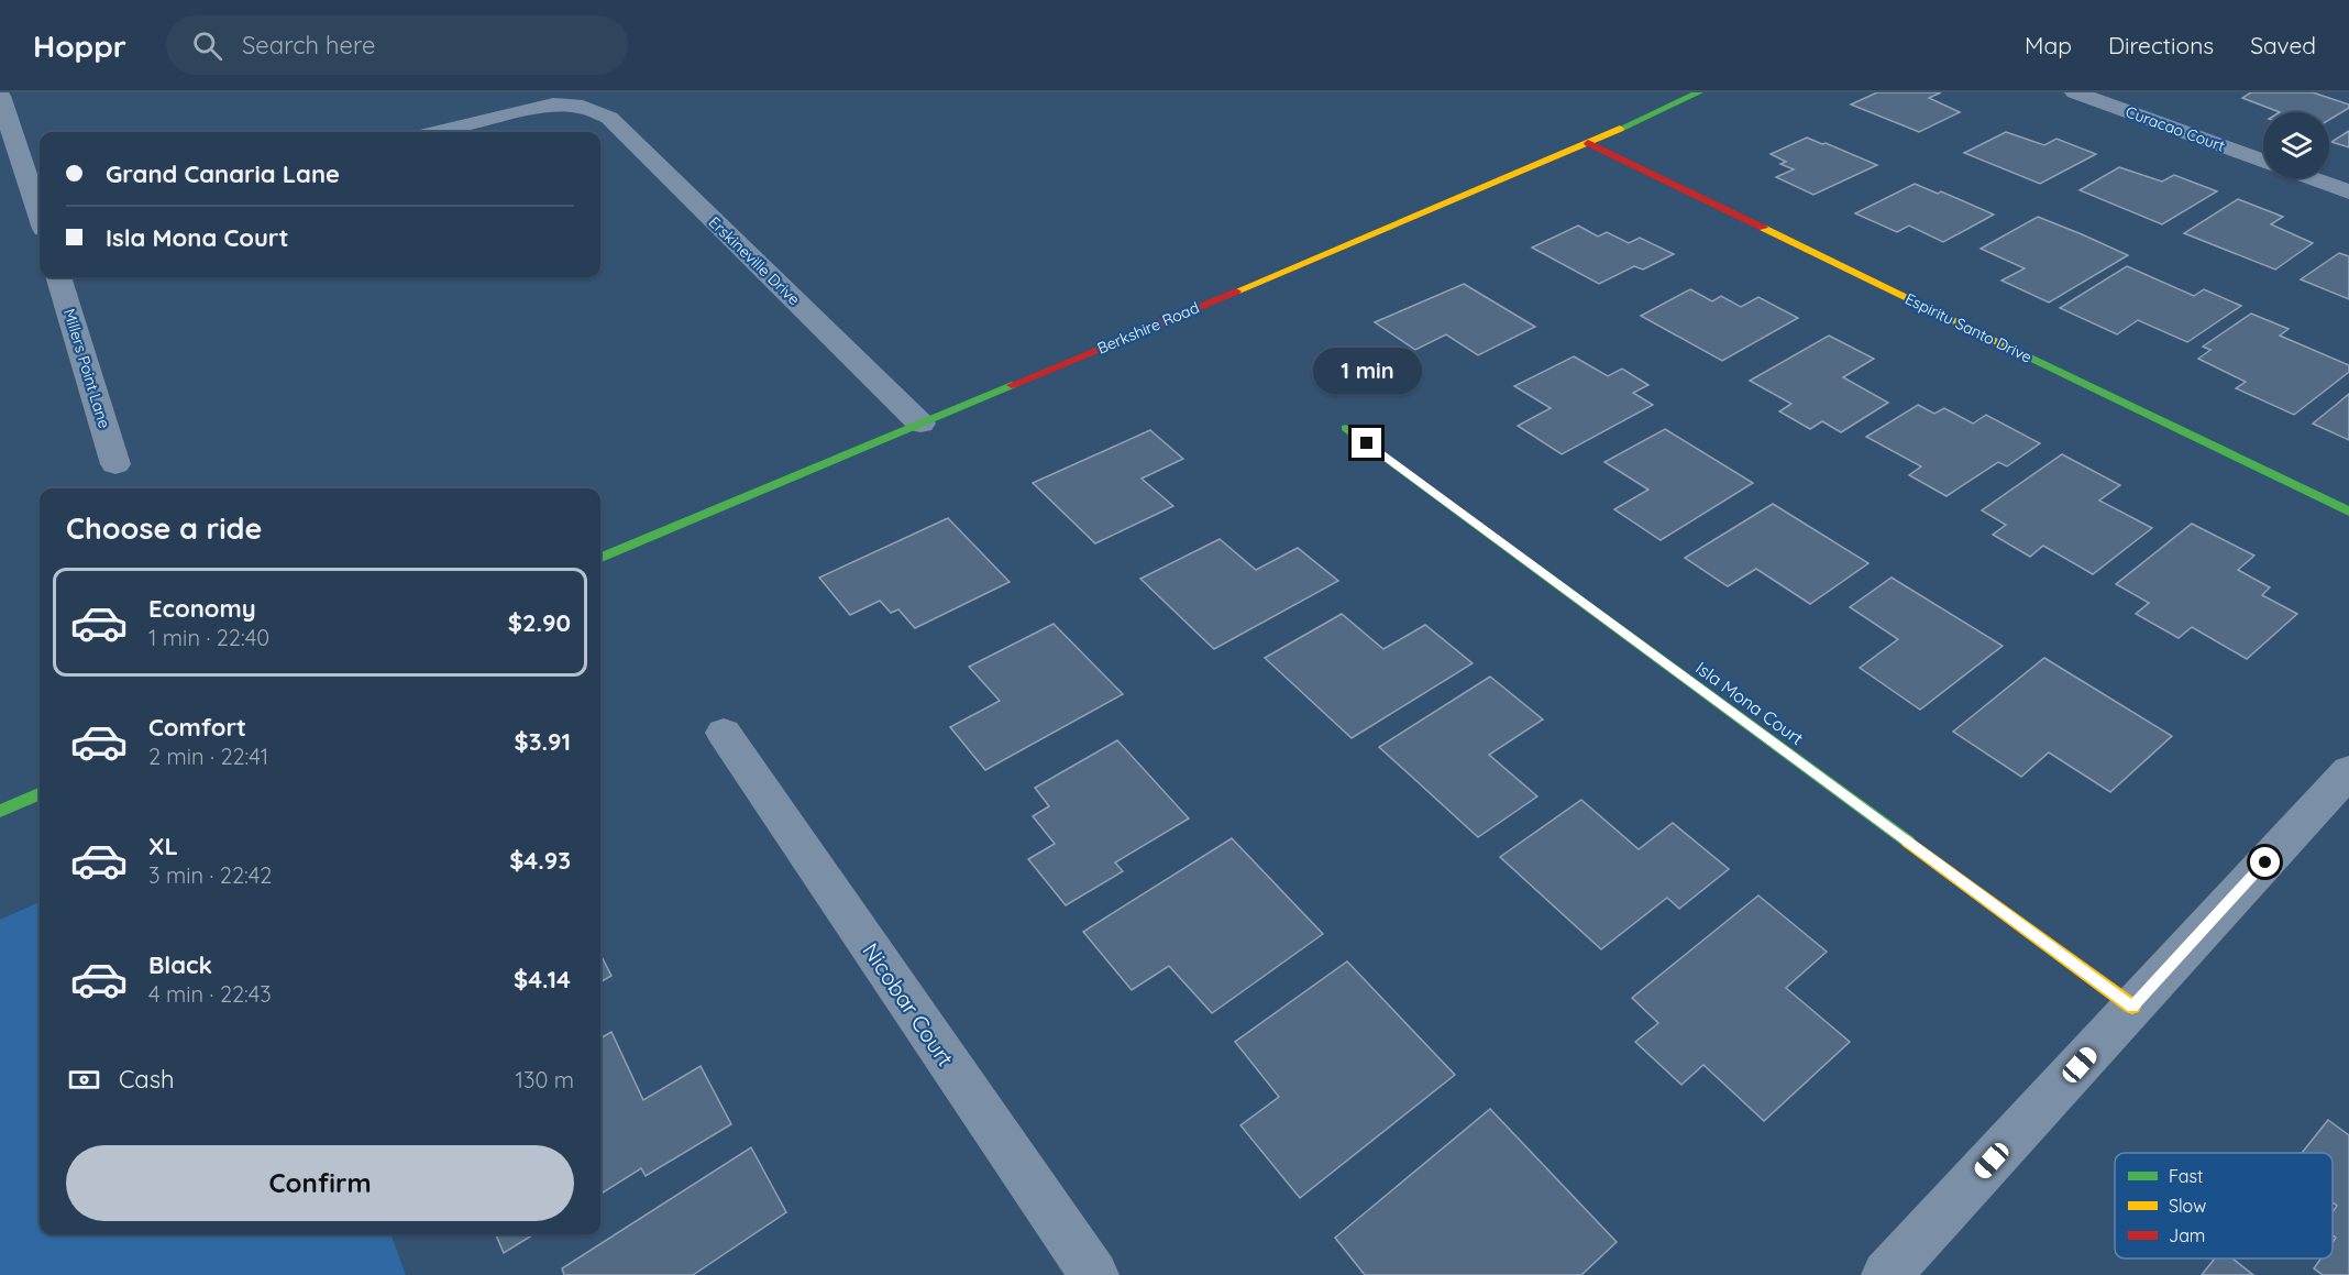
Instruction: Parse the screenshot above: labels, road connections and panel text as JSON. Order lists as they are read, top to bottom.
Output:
{
  "streets": {
    "street": [
      "Curacao Court",
      "Erskineville Drive",
      "Berkshire Road",
      "Espiritu Santo Drive",
      "Millers Point Lane",
      "Isla Mona Court",
      "Nicobar Court"
    ]
  },
  "crossings": [
    ["Erskineville Drive", "Berkshire Road"],
    ["Berkshire Road", "Espiritu Santo Drive"]
  ],
  "legend": ["Fast", "Slow", "Jam"],
  "page": {
    "header": "Hoppr",
    "search": "Search here",
    "nav": ["Map", "Directions", "Saved"],
    "banner": ["Grand Canaria Lane", "Isla Mona Court"],
    "bubble": "1 min",
    "heading": "Choose a ride",
    "list": [
      {
        "name": "Economy",
        "note": "1 min · 22:40",
        "value": "$2.90"
      },
      {
        "name": "Comfort",
        "note": "2 min · 22:41",
        "value": "$3.91"
      },
      {
        "name": "XL",
        "note": "3 min · 22:42",
        "value": "$4.93"
      },
      {
        "name": "Black",
        "note": "4 min · 22:43",
        "value": "$4.14"
      }
    ],
    "pay": ["Cash", "130 m"],
    "buttons": "Confirm"
  }
}
